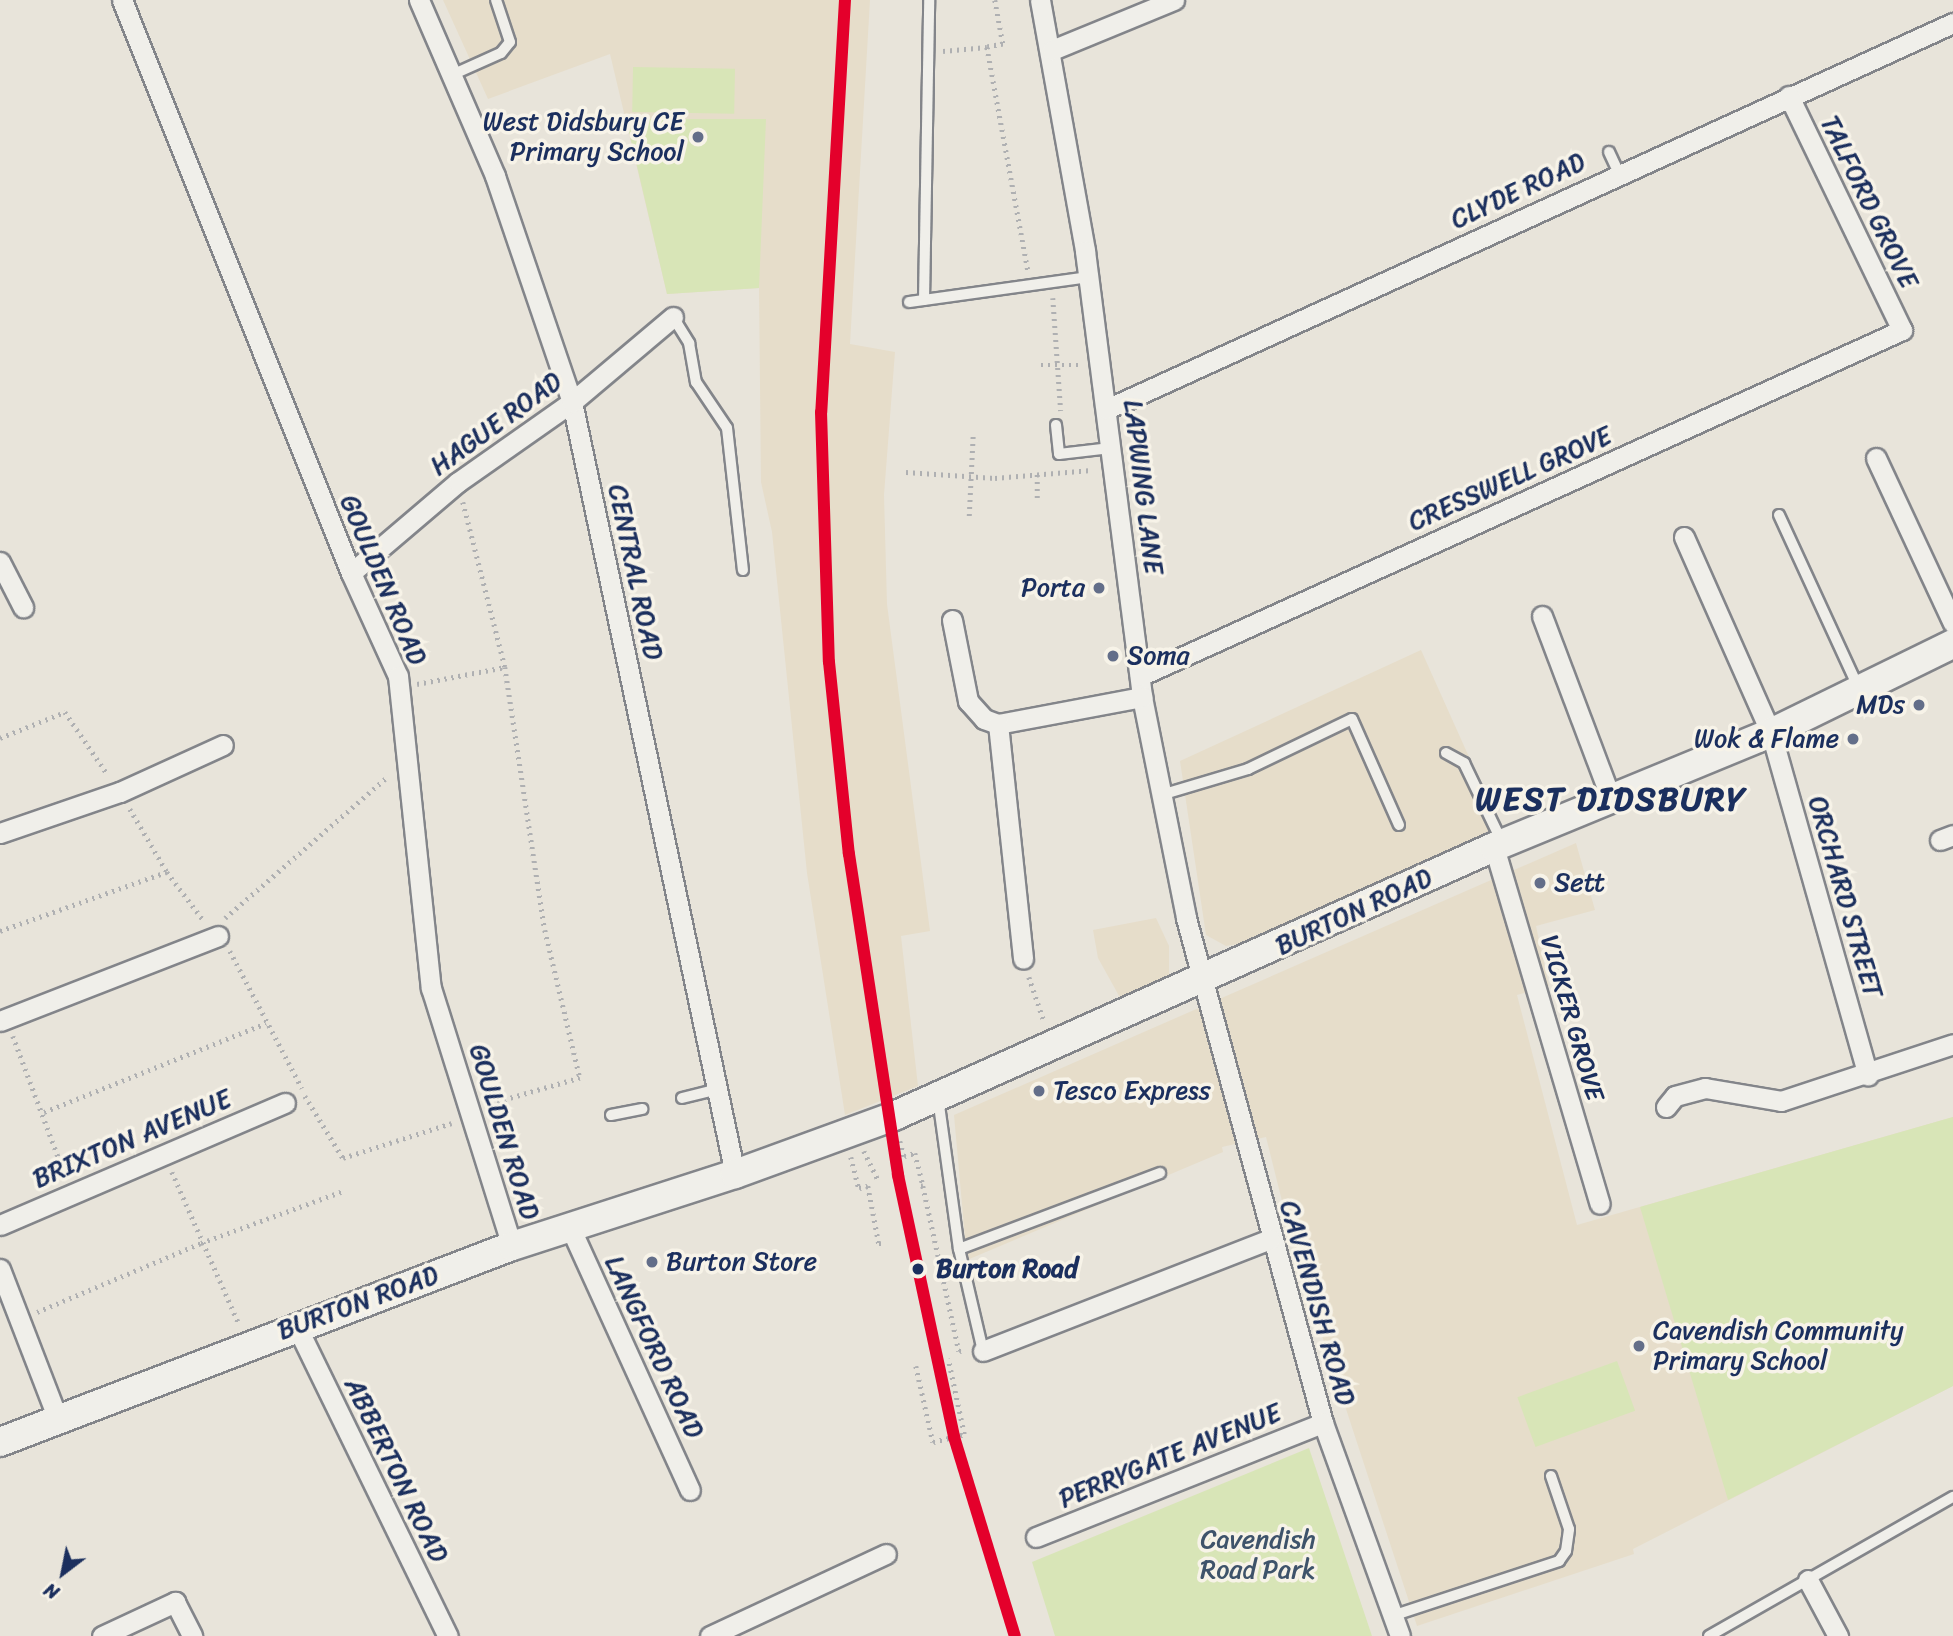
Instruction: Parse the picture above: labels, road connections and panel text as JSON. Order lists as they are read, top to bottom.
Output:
{
  "streets": {
    "street": [
      "CLYDE ROAD",
      "TALFORD GROVE",
      "HAGUE ROAD",
      "CRESSWELL GROVE",
      "LAPWING LANE",
      "CENTRAL ROAD",
      "GOULDEN ROAD",
      "ORCHARD STREET",
      "BURTON ROAD",
      "VICKER GROVE",
      "BRIXTON AVENUE",
      "CAVENDISH ROAD",
      "LANGFORD ROAD",
      "PERRYGATE AVENUE",
      "ABBERTON ROAD"
    ]
  },
  "crossings": [
    ["CLYDE ROAD", "TALFORD GROVE"],
    ["CLYDE ROAD", "LAPWING LANE"],
    ["TALFORD GROVE", "CRESSWELL GROVE"],
    ["HAGUE ROAD", "CENTRAL ROAD"],
    ["HAGUE ROAD", "GOULDEN ROAD"],
    ["CRESSWELL GROVE", "LAPWING LANE"],
    ["LAPWING LANE", "BURTON ROAD"],
    ["LAPWING LANE", "CAVENDISH ROAD"],
    ["CENTRAL ROAD", "BURTON ROAD"],
    ["GOULDEN ROAD", "BURTON ROAD"],
    ["ORCHARD STREET", "BURTON ROAD"],
    ["BURTON ROAD", "VICKER GROVE"],
    ["BURTON ROAD", "CAVENDISH ROAD"],
    ["BURTON ROAD", "LANGFORD ROAD"],
    ["BURTON ROAD", "ABBERTON ROAD"],
    ["CAVENDISH ROAD", "PERRYGATE AVENUE"]
  ],
  "districts": ["WEST DIDSBURY"],
  "parks": ["Cavendish Road Park"],
  "places": [
    "West Didsbury CE Primary School",
    "Porta",
    "Soma",
    "MDs",
    "Wok & Flame",
    "Sett",
    "Tesco Express",
    "Burton Store",
    "Burton Road",
    "Cavendish Community Primary School"
  ],
  "north": "bottom left"
}
